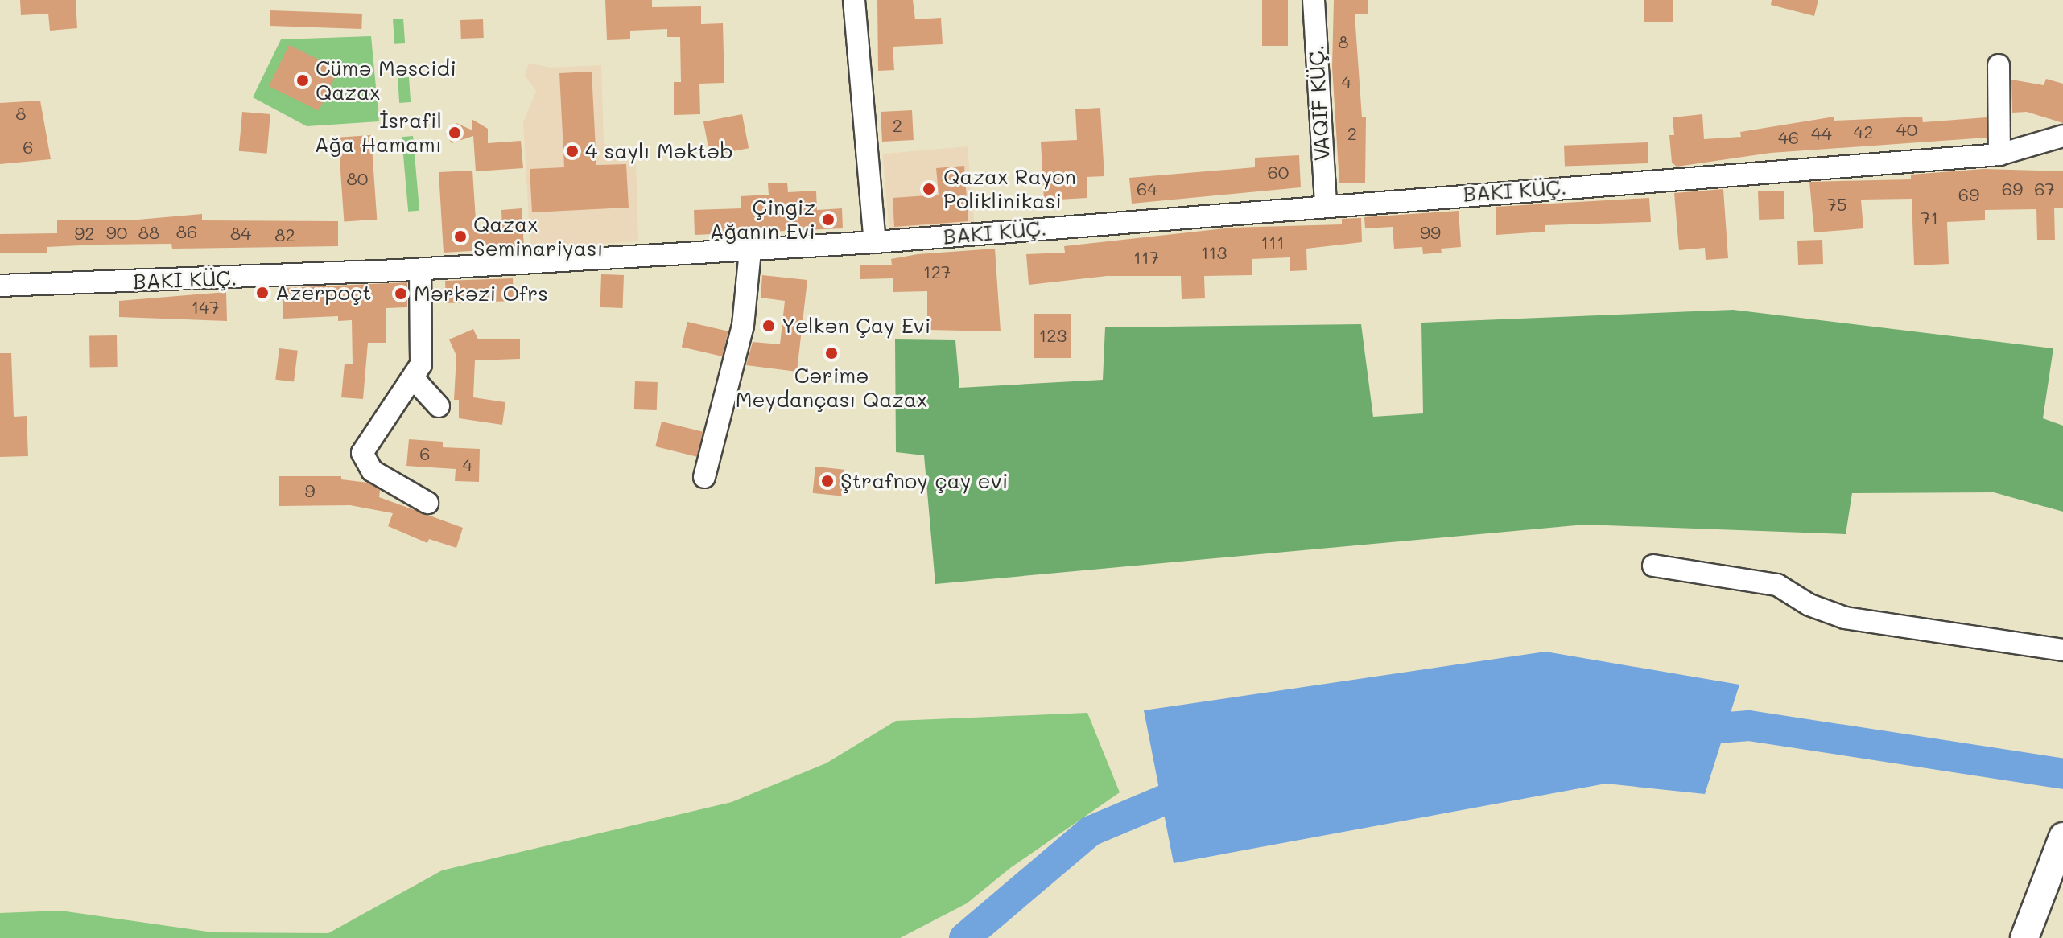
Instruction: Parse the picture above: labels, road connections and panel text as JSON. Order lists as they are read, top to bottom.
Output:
{
  "streets": {
    "street": ["VAQIF KÜÇ."]
  },
  "places": [
    "Cümə Məscidi Qazax",
    "İsrafil Ağa Hamamı",
    "4 saylı Məktəb",
    "Qazax Rayon Poliklinikasi",
    "Çingiz Ağanın Evi",
    "Qazax Seminariyası",
    "Azerpoçt",
    "Mərkəzi Ofrs",
    "Yelkən Çay Evi",
    "Cərimə Meydançası Qazax",
    "Ştrafnoy çay evi"
  ],
  "house_numbers": [
    "8",
    "4",
    "8",
    "2",
    "40",
    "42",
    "2",
    "44",
    "46",
    "6",
    "60",
    "80",
    "64",
    "69",
    "67",
    "69",
    "75",
    "71",
    "86",
    "90",
    "88",
    "99",
    "92",
    "84",
    "82",
    "111",
    "113",
    "117",
    "127",
    "147",
    "123",
    "6",
    "4",
    "9"
  ]
}
